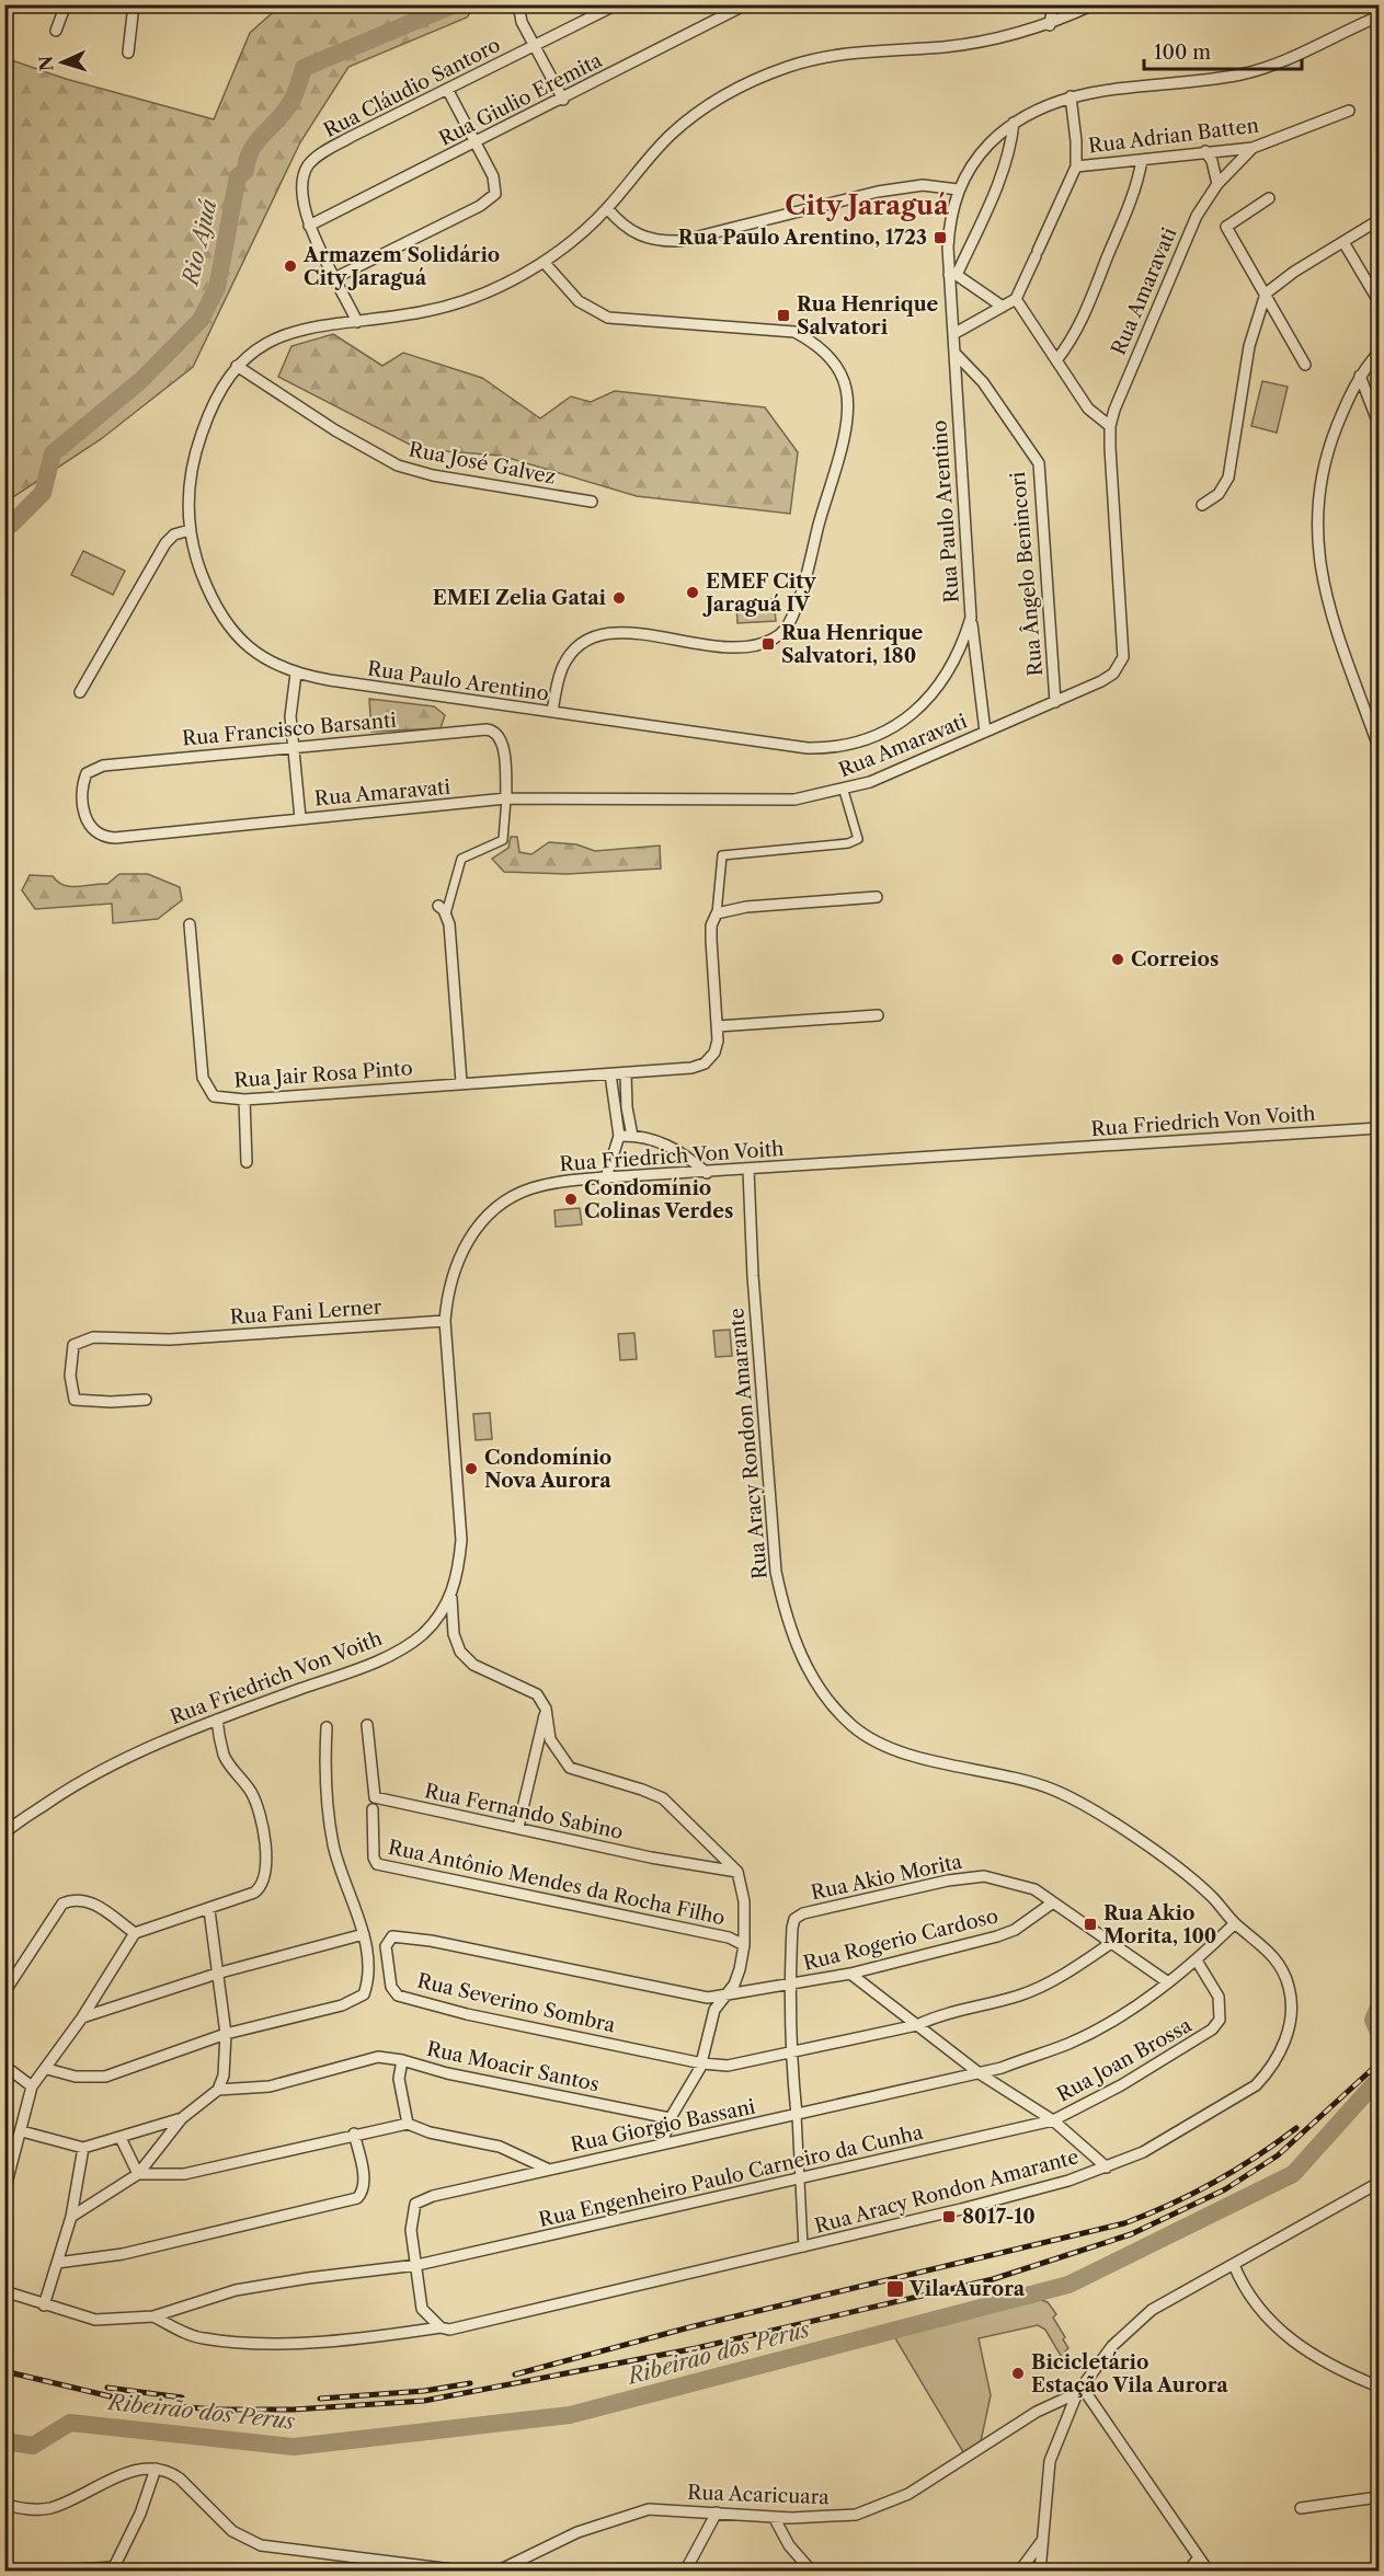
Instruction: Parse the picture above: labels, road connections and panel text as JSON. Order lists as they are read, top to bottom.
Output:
{
  "streets": {
    "street": [
      "Rua Cláudio Santoro",
      "Rua Giulio Eremita",
      "Rua Adrian Batten",
      "Rua Amaravati",
      "Rua José Galvez",
      "Rua Paulo Arentino",
      "Rua Ângelo Benincori",
      "Rua Francisco Barsanti",
      "Rua Jair Rosa Pinto",
      "Rua Friedrich Von Voith",
      "Rua Fani Lerner",
      "Rua Aracy Rondon Amarante",
      "Rua Fernando Sabino",
      "Rua Akio Morita",
      "Rua Antônio Mendes da Rocha Filho",
      "Rua Rogerio Cardoso",
      "Rua Severino Sombra",
      "Rua Joan Brossa",
      "Rua Moacir Santos",
      "Rua Giorgio Bassani",
      "Rua Engenheiro Paulo Carneiro da Cunha",
      "Rua Acaricuara"
    ]
  },
  "crossings": [
    ["Rua Cláudio Santoro", "Rua Giulio Eremita"],
    ["Rua Cláudio Santoro", "Rua Paulo Arentino"],
    ["Rua Adrian Batten", "Rua Amaravati"],
    ["Rua Amaravati", "Rua Ângelo Benincori"],
    ["Rua Amaravati", "Rua Francisco Barsanti"],
    ["Rua José Galvez", "Rua Paulo Arentino"],
    ["Rua Paulo Arentino", "Rua Ângelo Benincori"],
    ["Rua Friedrich Von Voith", "Rua Fani Lerner"],
    ["Rua Friedrich Von Voith", "Rua Aracy Rondon Amarante"],
    ["Rua Aracy Rondon Amarante", "Rua Akio Morita"],
    ["Rua Aracy Rondon Amarante", "Rua Engenheiro Paulo Carneiro da Cunha"],
    ["Rua Akio Morita", "Rua Rogerio Cardoso"],
    ["Rua Akio Morita", "Rua Severino Sombra"],
    ["Rua Akio Morita", "Rua Giorgio Bassani"],
    ["Rua Akio Morita", "Rua Engenheiro Paulo Carneiro da Cunha"],
    ["Rua Rogerio Cardoso", "Rua Severino Sombra"],
    ["Rua Joan Brossa", "Rua Giorgio Bassani"],
    ["Rua Joan Brossa", "Rua Engenheiro Paulo Carneiro da Cunha"],
    ["Rua Giorgio Bassani", "Rua Engenheiro Paulo Carneiro da Cunha"]
  ],
  "districts": ["City Jaraguá"],
  "water": ["Rio Ajuá", "Ribeirão dos Perus"],
  "places": {
    "transit": [
      "Rua Paulo Arentino, 1723",
      "Rua Henrique Salvatori",
      "Rua Henrique Salvatori, 180",
      "Rua Akio Morita, 100",
      "8017-10",
      "Vila Aurora"
    ],
    "other": [
      "Armazem Solidário City Jaraguá",
      "EMEF City Jaraguá IV",
      "EMEI Zelia Gatai",
      "Correios",
      "Condomínio Colinas Verdes",
      "Condomínio Nova Aurora",
      "Bicicletário Estação Vila Aurora"
    ]
  },
  "scale_bar": "100 m",
  "north": "left"
}
